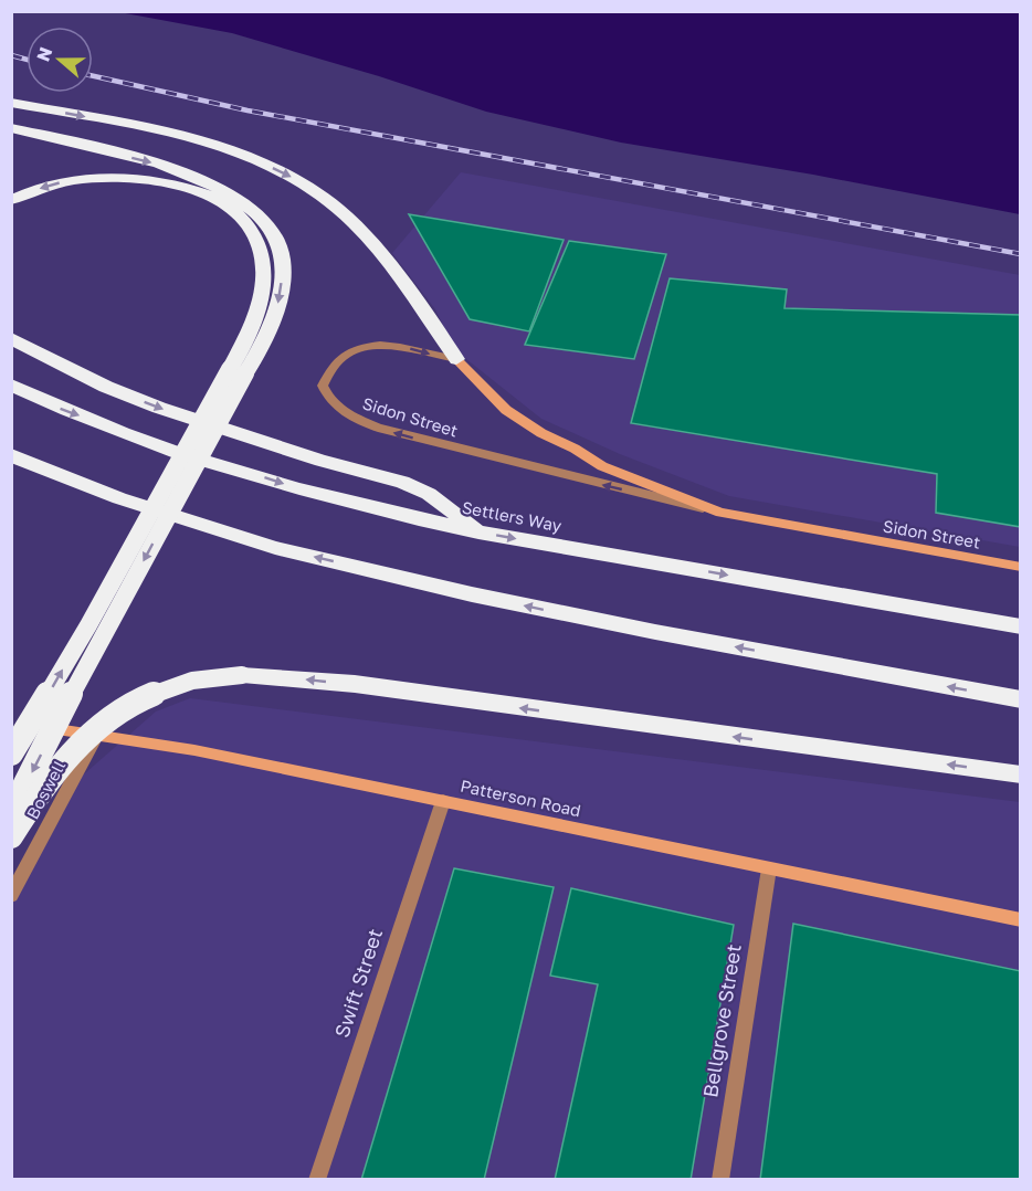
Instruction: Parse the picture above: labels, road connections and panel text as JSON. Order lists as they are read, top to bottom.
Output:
{
  "streets": {
    "highway": ["Settlers Way"],
    "street": [
      "Sidon Street",
      "Boswell",
      "Patterson Road",
      "Swift Street",
      "Bellgrove Street"
    ]
  },
  "crossings": [
    ["Boswell", "Patterson Road"],
    ["Patterson Road", "Swift Street"],
    ["Patterson Road", "Bellgrove Street"]
  ],
  "north": "left"
}
